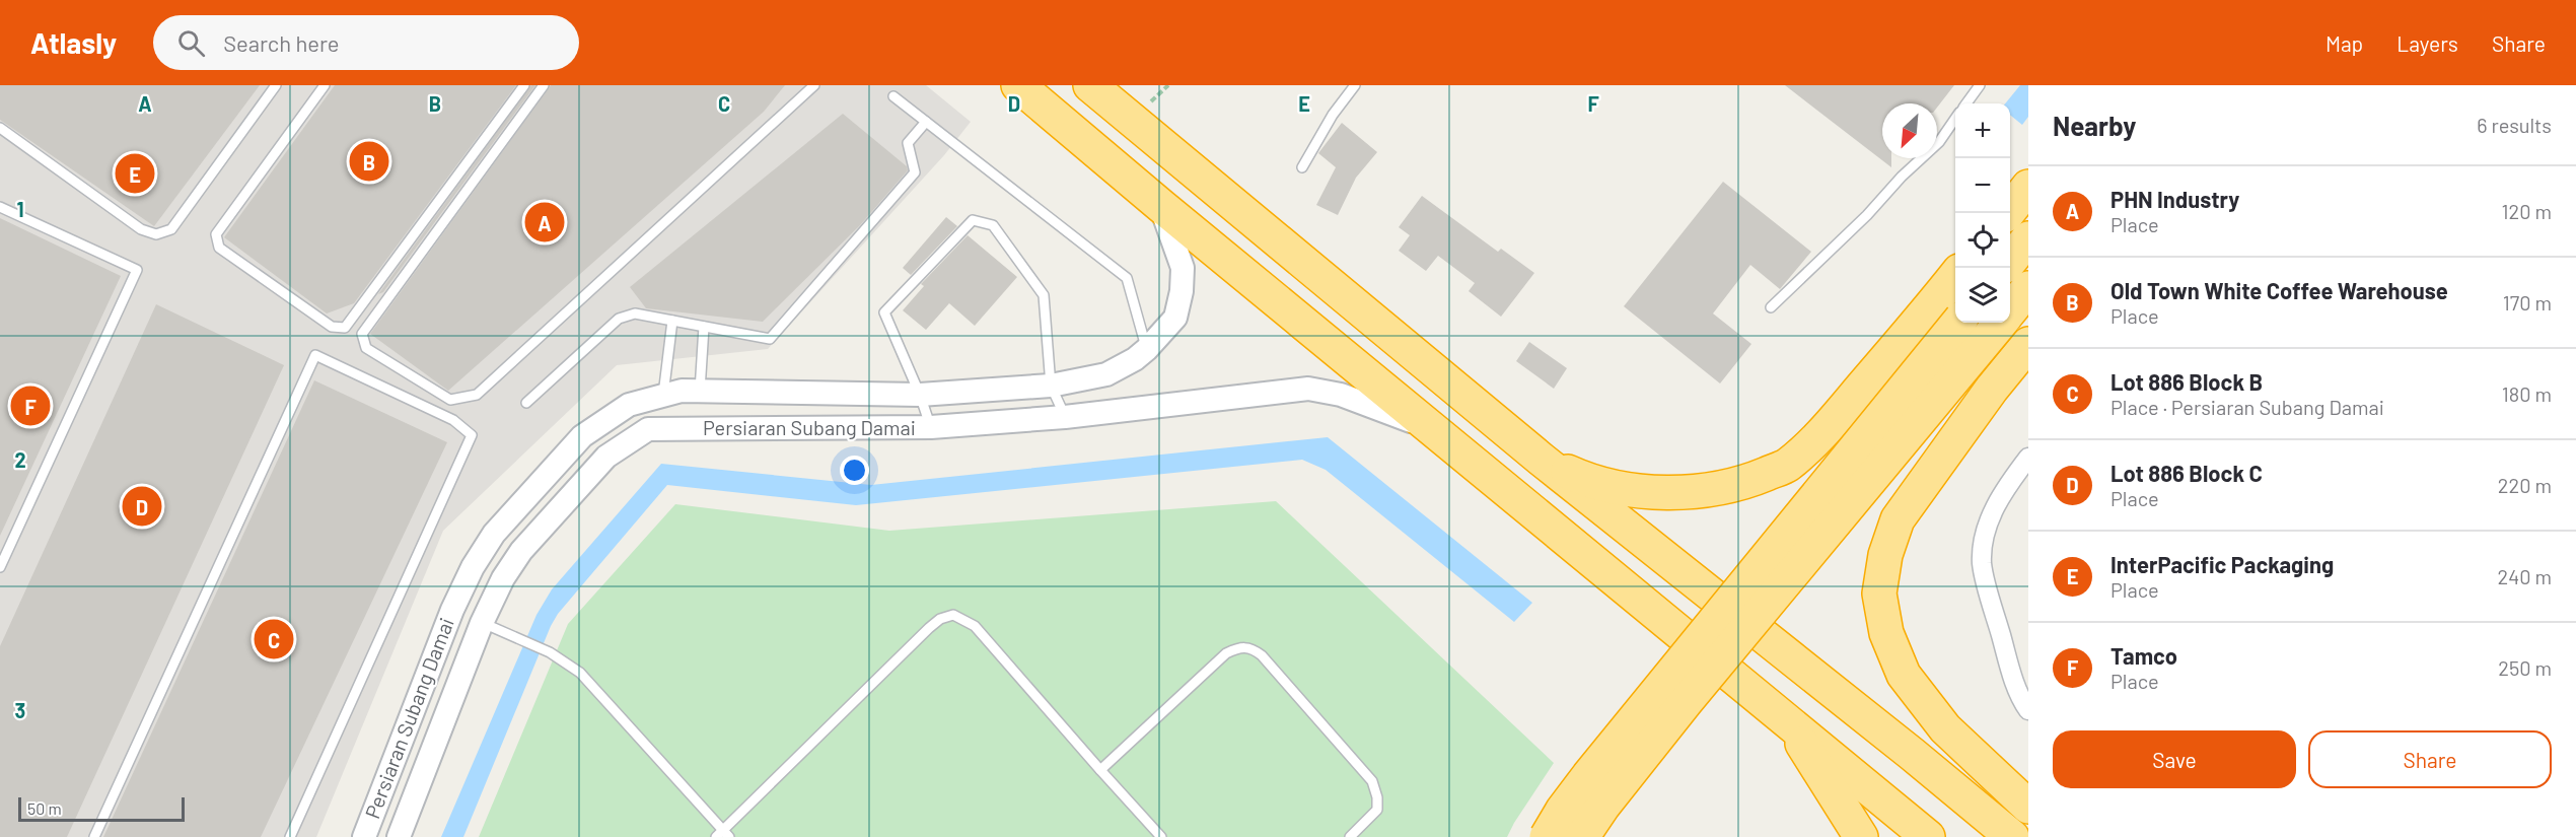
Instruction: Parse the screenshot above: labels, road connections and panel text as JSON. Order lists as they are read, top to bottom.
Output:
{
  "streets": {
    "street": ["Persiaran Subang Damai"]
  },
  "scale_bar": "50 m",
  "north": "bottom left",
  "page": {
    "header": "Atlasly",
    "search": "Search here",
    "nav": ["Map", "Layers", "Share"],
    "heading": ["Nearby", "6 results"],
    "map_buttons": ["+", "−"],
    "pins": [
      "B",
      "E",
      "A",
      "F",
      "D",
      "C"
    ],
    "list": [
      {
        "mark": "A",
        "name": "PHN Industry",
        "note": "Place",
        "value": "120 m"
      },
      {
        "mark": "B",
        "name": "Old Town White Coffee Warehouse",
        "note": "Place",
        "value": "170 m"
      },
      {
        "mark": "C",
        "name": "Lot 886 Block B",
        "note": "Place · Persiaran Subang Damai",
        "value": "180 m"
      },
      {
        "mark": "D",
        "name": "Lot 886 Block C",
        "note": "Place",
        "value": "220 m"
      },
      {
        "mark": "E",
        "name": "InterPacific Packaging",
        "note": "Place",
        "value": "240 m"
      },
      {
        "mark": "F",
        "name": "Tamco",
        "note": "Place",
        "value": "250 m"
      }
    ],
    "buttons": ["Save", "Share"],
    "scale": "50 m"
  },
  "grid": {
    "columns": [
      "A",
      "B",
      "C",
      "D",
      "E",
      "F"
    ],
    "rows": ["1", "2", "3"]
  }
}
